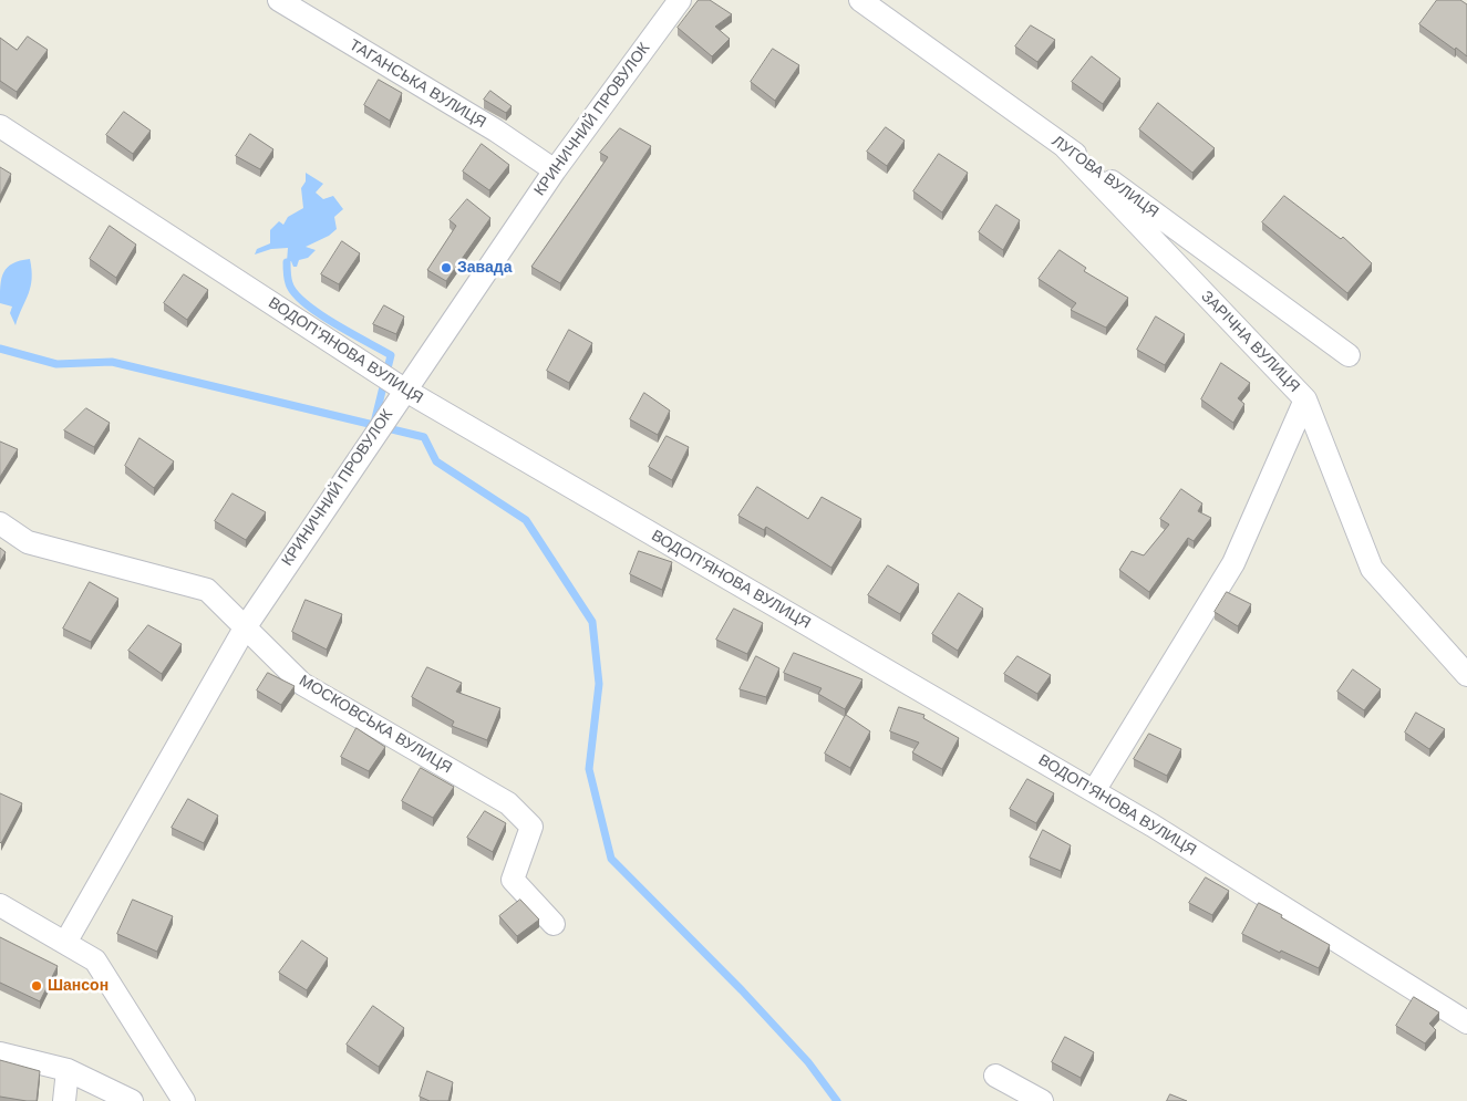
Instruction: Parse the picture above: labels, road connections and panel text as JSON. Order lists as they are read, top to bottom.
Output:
{
  "streets": {
    "street": [
      "ТАГАНСЬКА ВУЛИЦЯ",
      "КРИНИЧНИЙ ПРОВУЛОК",
      "ЛУГОВА ВУЛИЦЯ",
      "ЗАРІЧНА ВУЛИЦЯ",
      "ВОДОП’ЯНОВА ВУЛИЦЯ",
      "МОСКОВСЬКА ВУЛИЦЯ"
    ]
  },
  "crossings": [
    ["ТАГАНСЬКА ВУЛИЦЯ", "КРИНИЧНИЙ ПРОВУЛОК"],
    ["КРИНИЧНИЙ ПРОВУЛОК", "ВОДОП’ЯНОВА ВУЛИЦЯ"],
    ["КРИНИЧНИЙ ПРОВУЛОК", "МОСКОВСЬКА ВУЛИЦЯ"],
    ["ЛУГОВА ВУЛИЦЯ", "ЗАРІЧНА ВУЛИЦЯ"]
  ],
  "places": ["Завада", "Шансон"]
}
